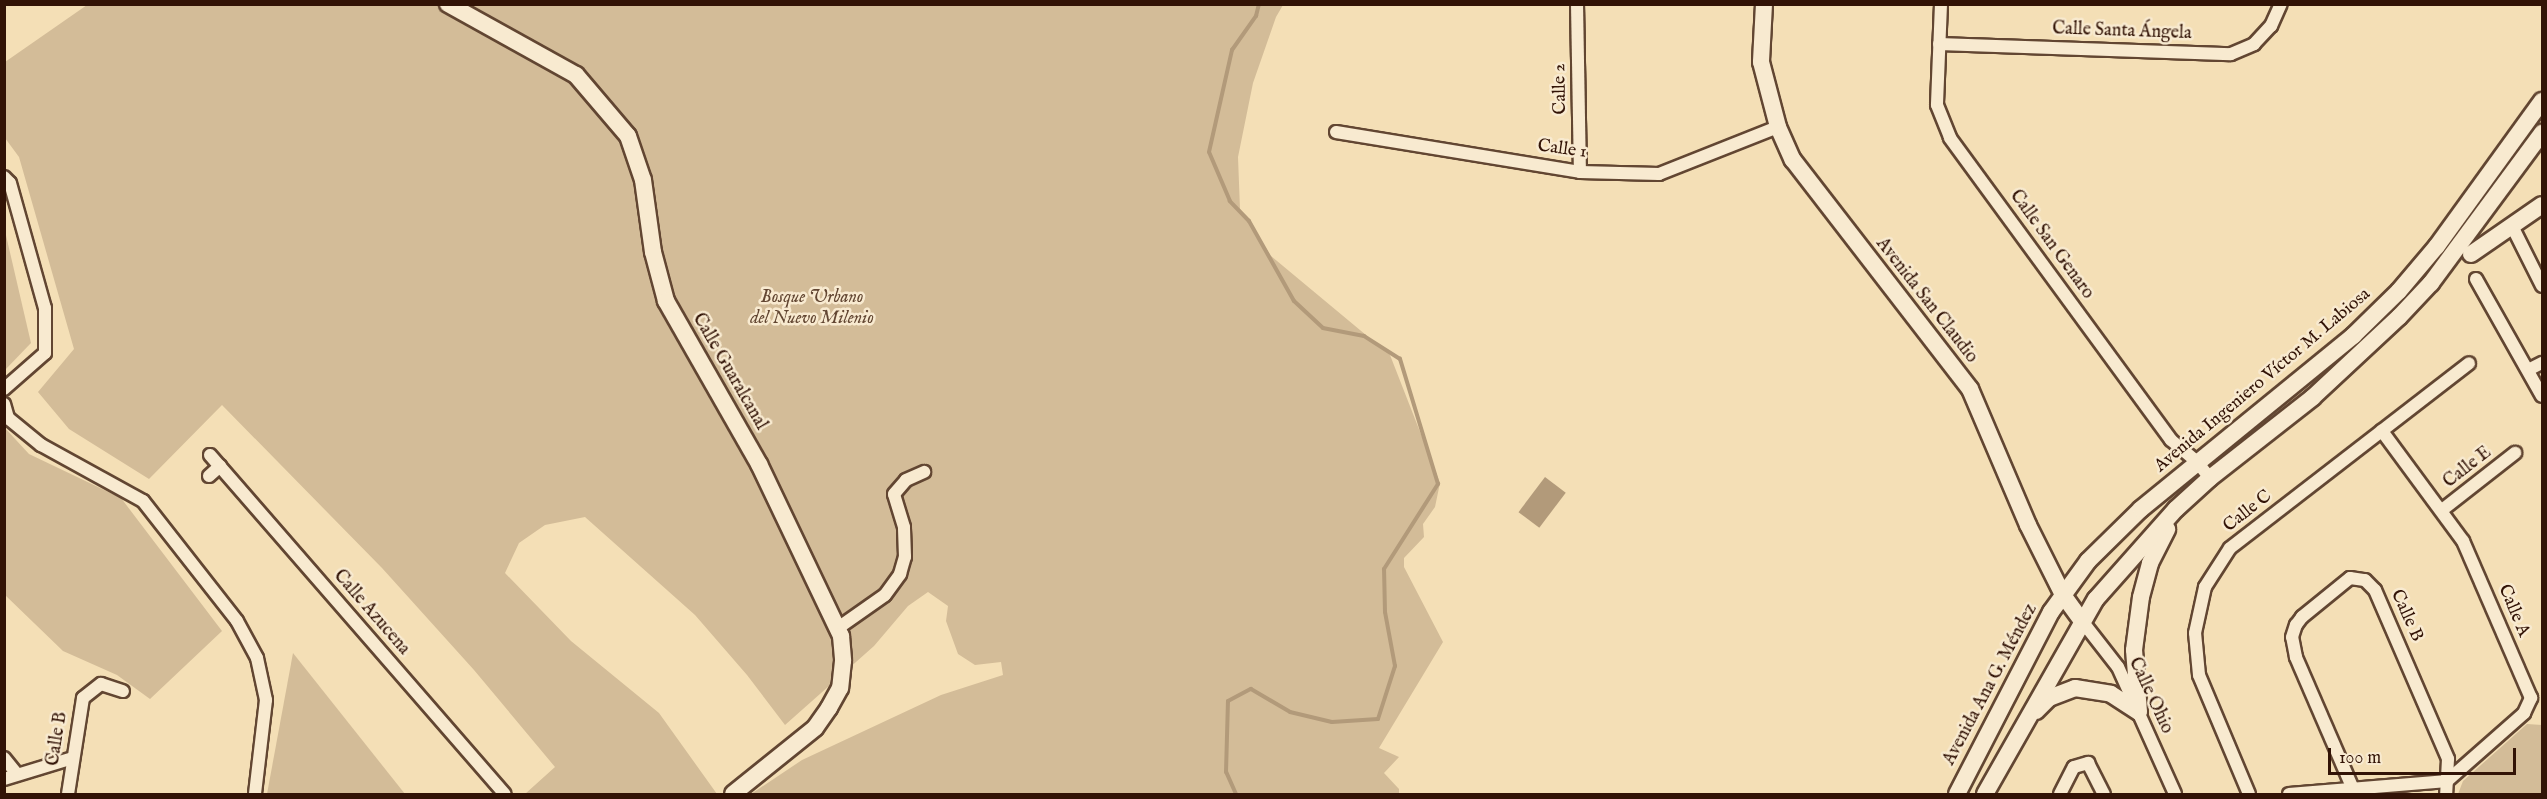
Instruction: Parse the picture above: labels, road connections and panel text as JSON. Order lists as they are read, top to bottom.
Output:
{
  "streets": {
    "main road": [
      "Avenida San Claudio",
      "Calle Guaralcanal",
      "Avenida Ingeniero Víctor M. Labiosa",
      "Avenida Ana G. Méndez"
    ],
    "street": [
      "Calle Santa Ángela",
      "Calle 2",
      "Calle 1",
      "Calle San Genaro",
      "Calle E",
      "Calle C",
      "Calle A",
      "Calle Azucena",
      "Calle B",
      "Calle Ohio"
    ]
  },
  "crossings": [
    ["Calle Santa Ángela", "Calle San Genaro"],
    ["Calle 2", "Calle 1"],
    ["Calle 1", "Avenida San Claudio"],
    ["Calle San Genaro", "Avenida Ingeniero Víctor M. Labiosa"],
    ["Avenida San Claudio", "Avenida Ingeniero Víctor M. Labiosa"],
    ["Avenida San Claudio", "Avenida Ana G. Méndez"],
    ["Avenida San Claudio", "Calle Ohio"],
    ["Avenida Ingeniero Víctor M. Labiosa", "Avenida Ana G. Méndez"],
    ["Calle E", "Calle A"],
    ["Calle C", "Calle A"],
    ["Calle A", "Calle B"]
  ],
  "parks": ["Bosque Urbano del Nuevo Milenio"],
  "scale_bar": "100 m"
}
